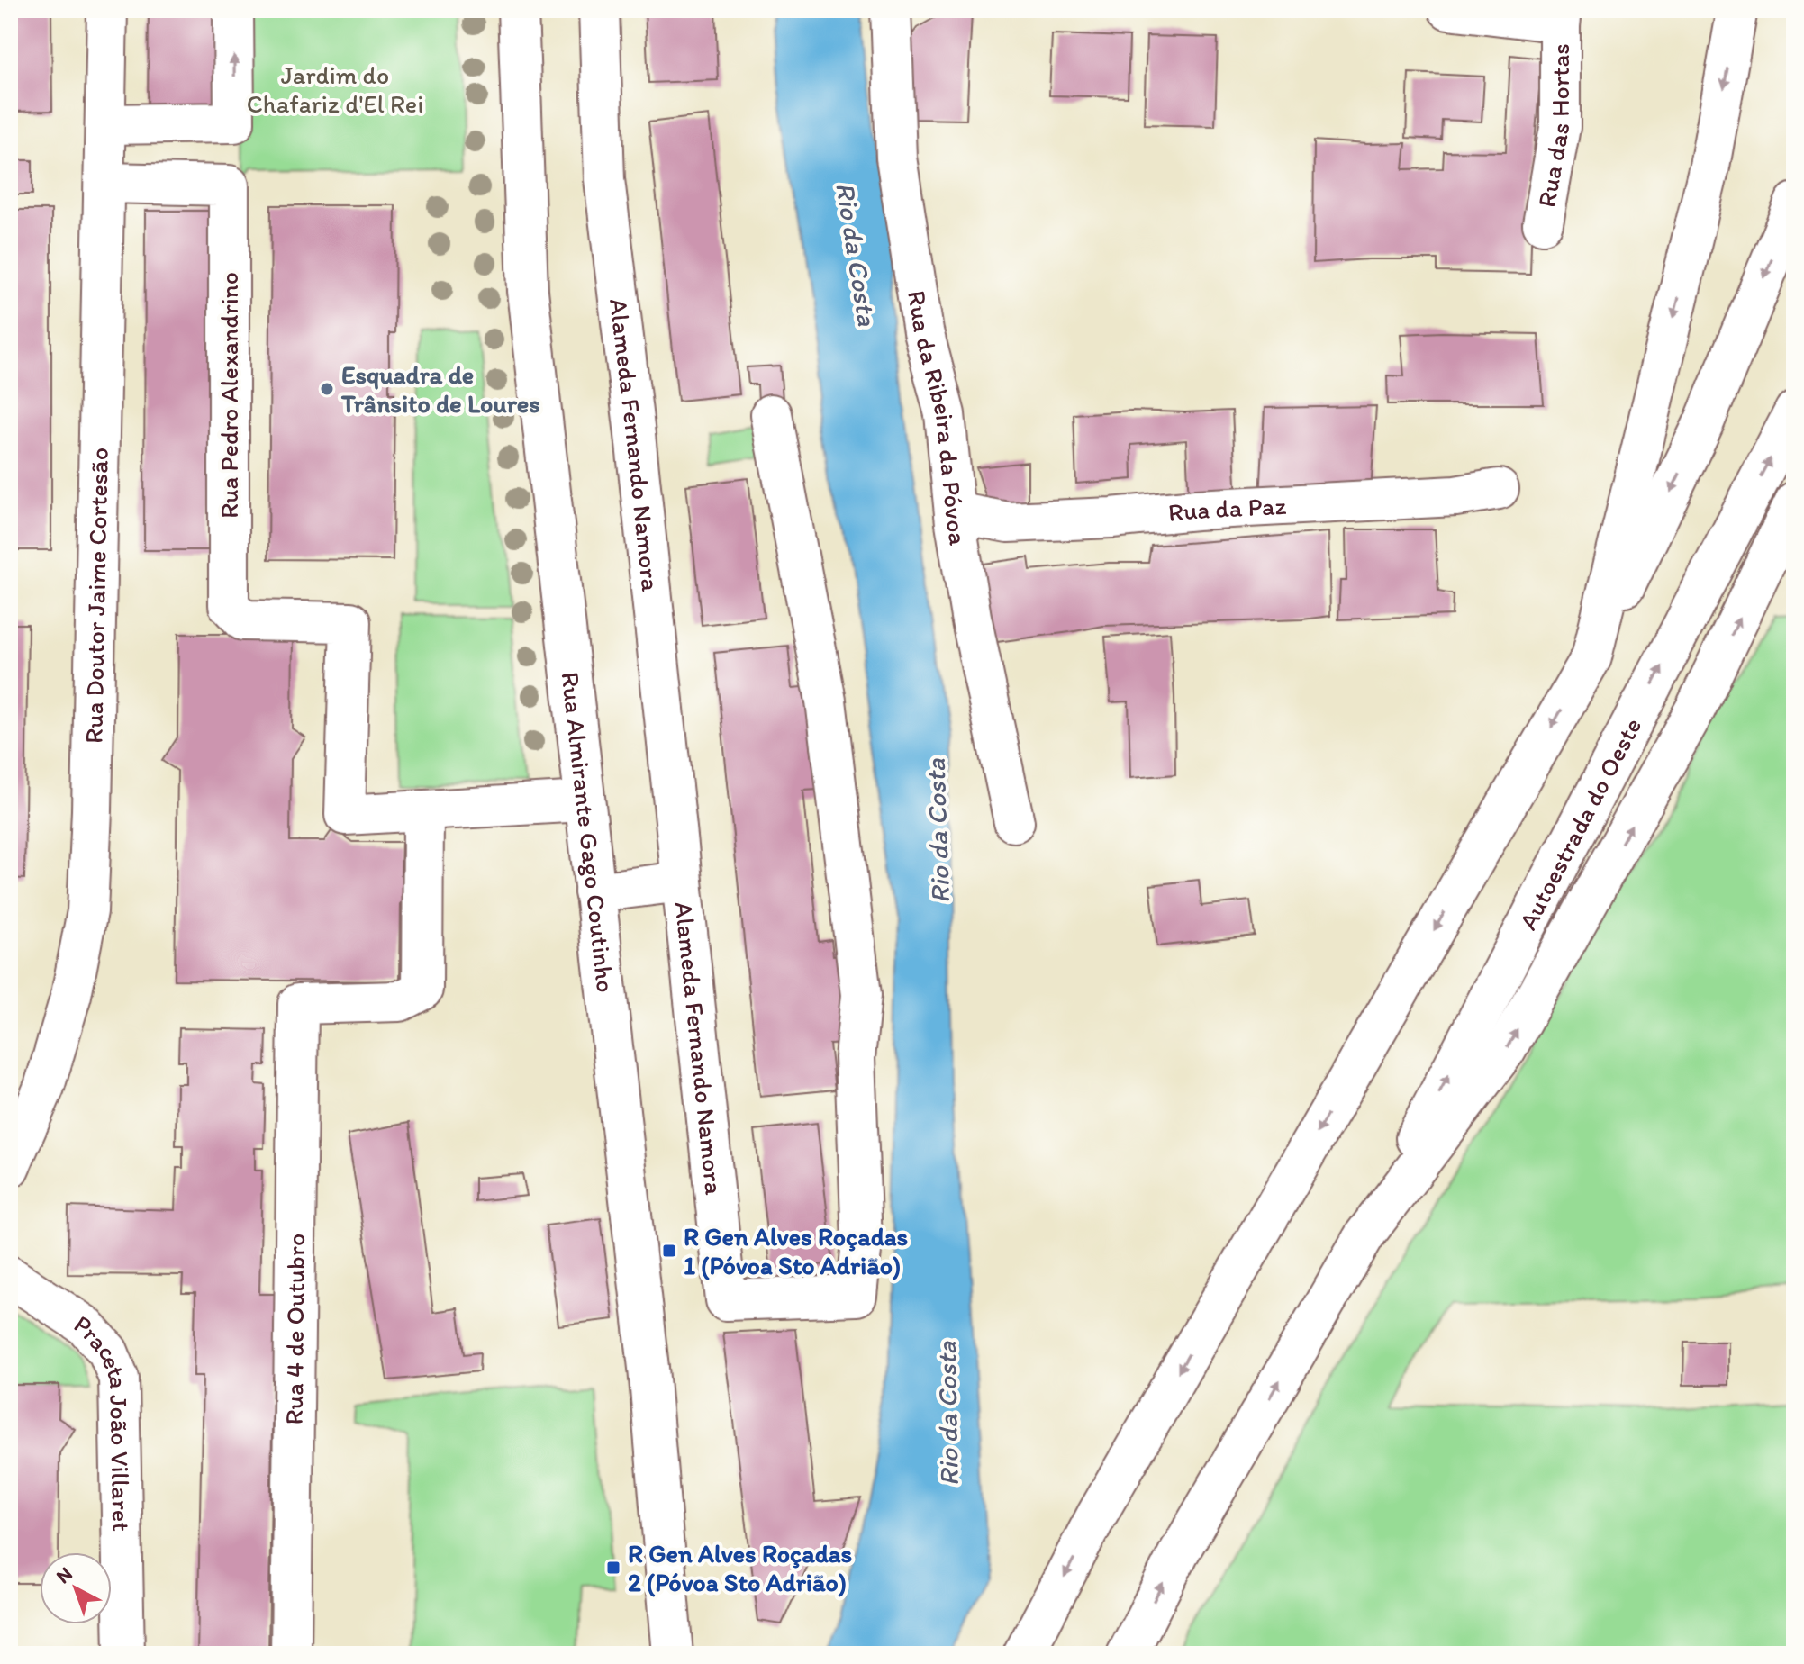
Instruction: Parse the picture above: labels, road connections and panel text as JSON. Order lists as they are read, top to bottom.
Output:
{
  "streets": {
    "main road": [
      "Rua das Hortas",
      "Rua Pedro Alexandrino",
      "Rua da Ribeira da Póvoa",
      "Alameda Fernando Namora",
      "Rua da Paz",
      "Rua Doutor Jaime Cortesão",
      "Autoestrada do Oeste",
      "Rua Almirante Gago Coutinho",
      "Rua 4 de Outubro",
      "Praceta João Villaret"
    ]
  },
  "crossings": [
    ["Rua Pedro Alexandrino", "Rua Doutor Jaime Cortesão"],
    ["Rua Pedro Alexandrino", "Rua 4 de Outubro"],
    ["Rua da Ribeira da Póvoa", "Rua da Paz"],
    ["Alameda Fernando Namora", "Rua Almirante Gago Coutinho"]
  ],
  "water": ["Rio da Costa"],
  "parks": ["Jardim do Chafariz d'El Rei"],
  "places": {
    "other": ["Esquadra de Trânsito de Loures"],
    "transit": ["R Gen Alves Roçadas 1 (Póvoa Sto Adrião)", "R Gen Alves Roçadas 2 (Póvoa Sto Adrião)"]
  },
  "north": "top left"
}
